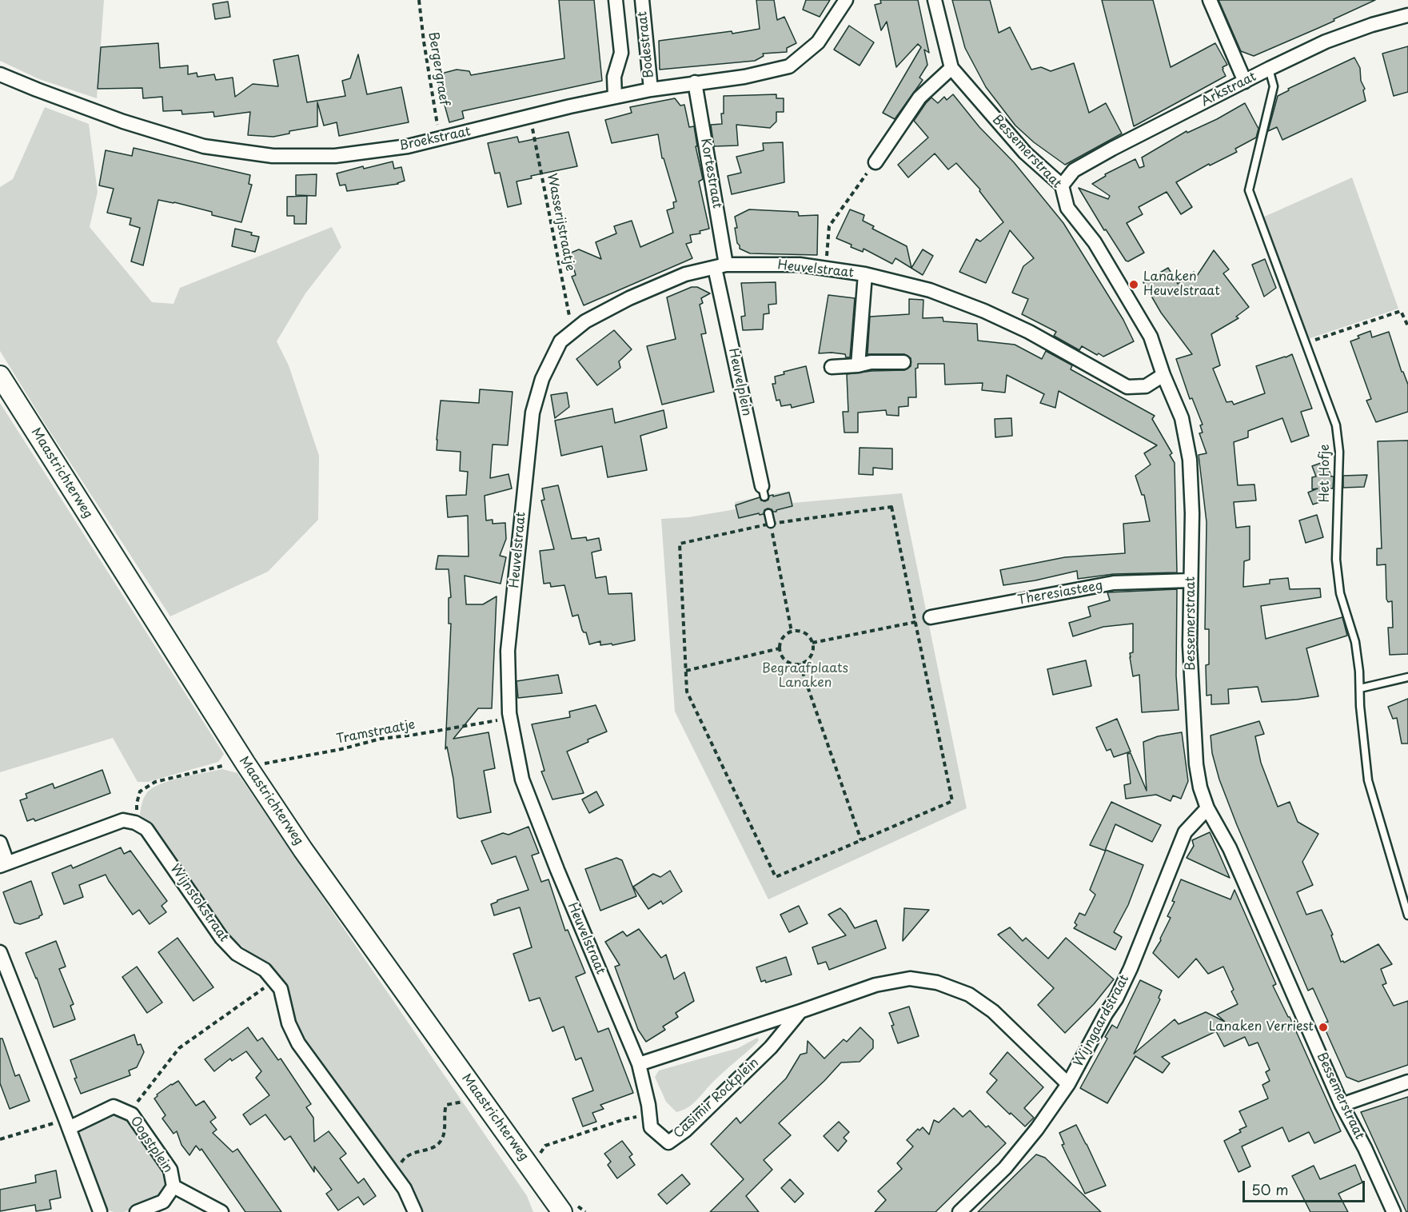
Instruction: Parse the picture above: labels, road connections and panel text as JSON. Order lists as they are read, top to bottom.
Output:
{
  "streets": {
    "main road": ["Maastrichterweg"],
    "street": [
      "Bodestraat",
      "Arkstraat",
      "Broekstraat",
      "Bessemerstraat",
      "Kortestraat",
      "Heuvelstraat",
      "Heuvelplein",
      "Theresiasteeg",
      "Wijnstokstraat",
      "Wijngaardstraat",
      "Casimir Rockplein",
      "Oogstplein"
    ],
    "lane": ["Het Hofje"],
    "path": ["Bergergraef", "Wasserijstraatje", "Tramstraatje"]
  },
  "crossings": [
    ["Bodestraat", "Broekstraat"],
    ["Bergergraef", "Broekstraat"],
    ["Arkstraat", "Bessemerstraat"],
    ["Arkstraat", "Het Hofje"],
    ["Broekstraat", "Kortestraat"],
    ["Broekstraat", "Wasserijstraatje"],
    ["Bessemerstraat", "Heuvelstraat"],
    ["Bessemerstraat", "Theresiasteeg"],
    ["Bessemerstraat", "Wijngaardstraat"],
    ["Kortestraat", "Heuvelstraat"],
    ["Kortestraat", "Heuvelplein"],
    ["Wasserijstraatje", "Heuvelstraat"],
    ["Heuvelstraat", "Heuvelplein"],
    ["Heuvelstraat", "Tramstraatje"],
    ["Heuvelstraat", "Casimir Rockplein"],
    ["Maastrichterweg", "Tramstraatje"],
    ["Tramstraatje", "Wijnstokstraat"]
  ],
  "parks": ["Begraafplaats Lanaken"],
  "places": ["Lanaken Heuvelstraat", "Lanaken Verriest"],
  "scale_bar": "50 m"
}
